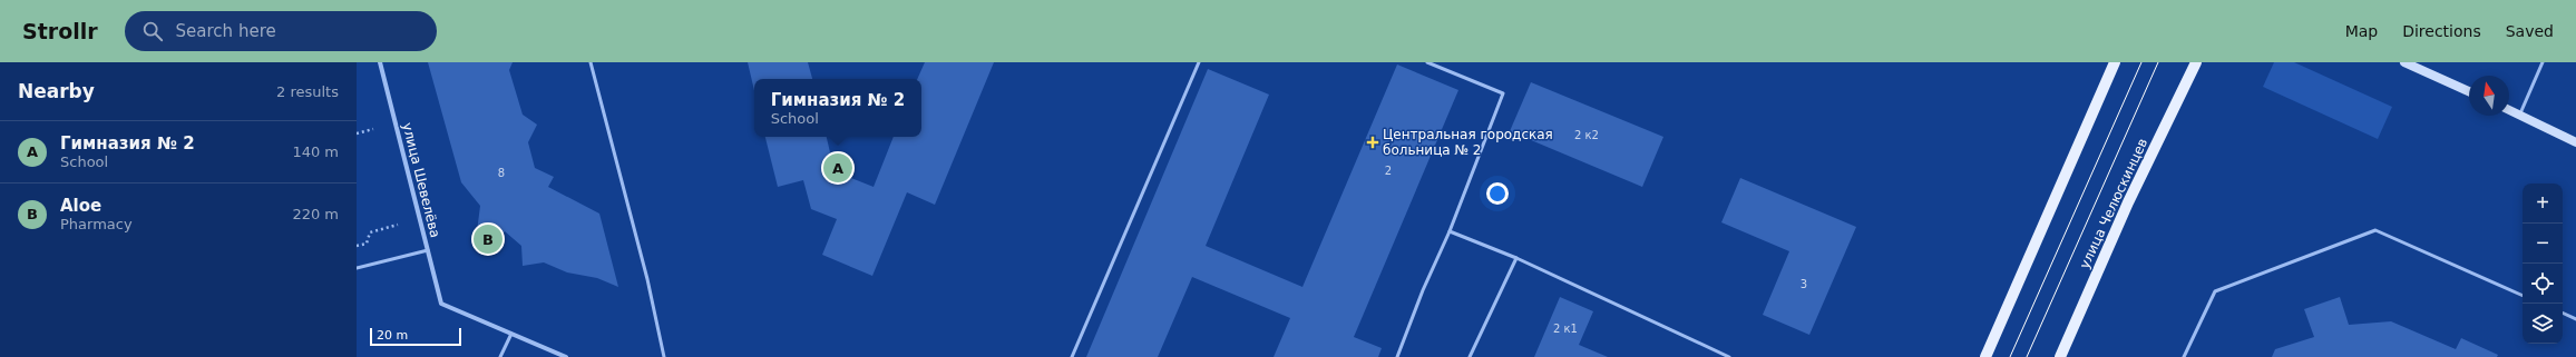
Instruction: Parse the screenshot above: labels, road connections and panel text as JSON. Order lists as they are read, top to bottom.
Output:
{
  "streets": {
    "main road": ["улица Челюскинцев"],
    "street": ["улица Шевелёва"]
  },
  "places": {
    "health": ["Центральная городская больница № 2"]
  },
  "house_numbers": [
    "2 к2",
    "2",
    "8",
    "3",
    "2 к1"
  ],
  "scale_bar": "20 m",
  "north": "top",
  "page": {
    "header": "Strollr",
    "search": "Search here",
    "nav": ["Map", "Directions", "Saved"],
    "heading": ["Nearby", "2 results"],
    "popup": ["Гимназия № 2", "School"],
    "list": [
      {
        "mark": "A",
        "name": "Гимназия № 2",
        "note": "School",
        "value": "140 m"
      },
      {
        "mark": "B",
        "name": "Aloe",
        "note": "Pharmacy",
        "value": "220 m"
      }
    ],
    "pins": ["A", "B"],
    "map_buttons": ["+", "−"],
    "scale": "20 m"
  }
}
